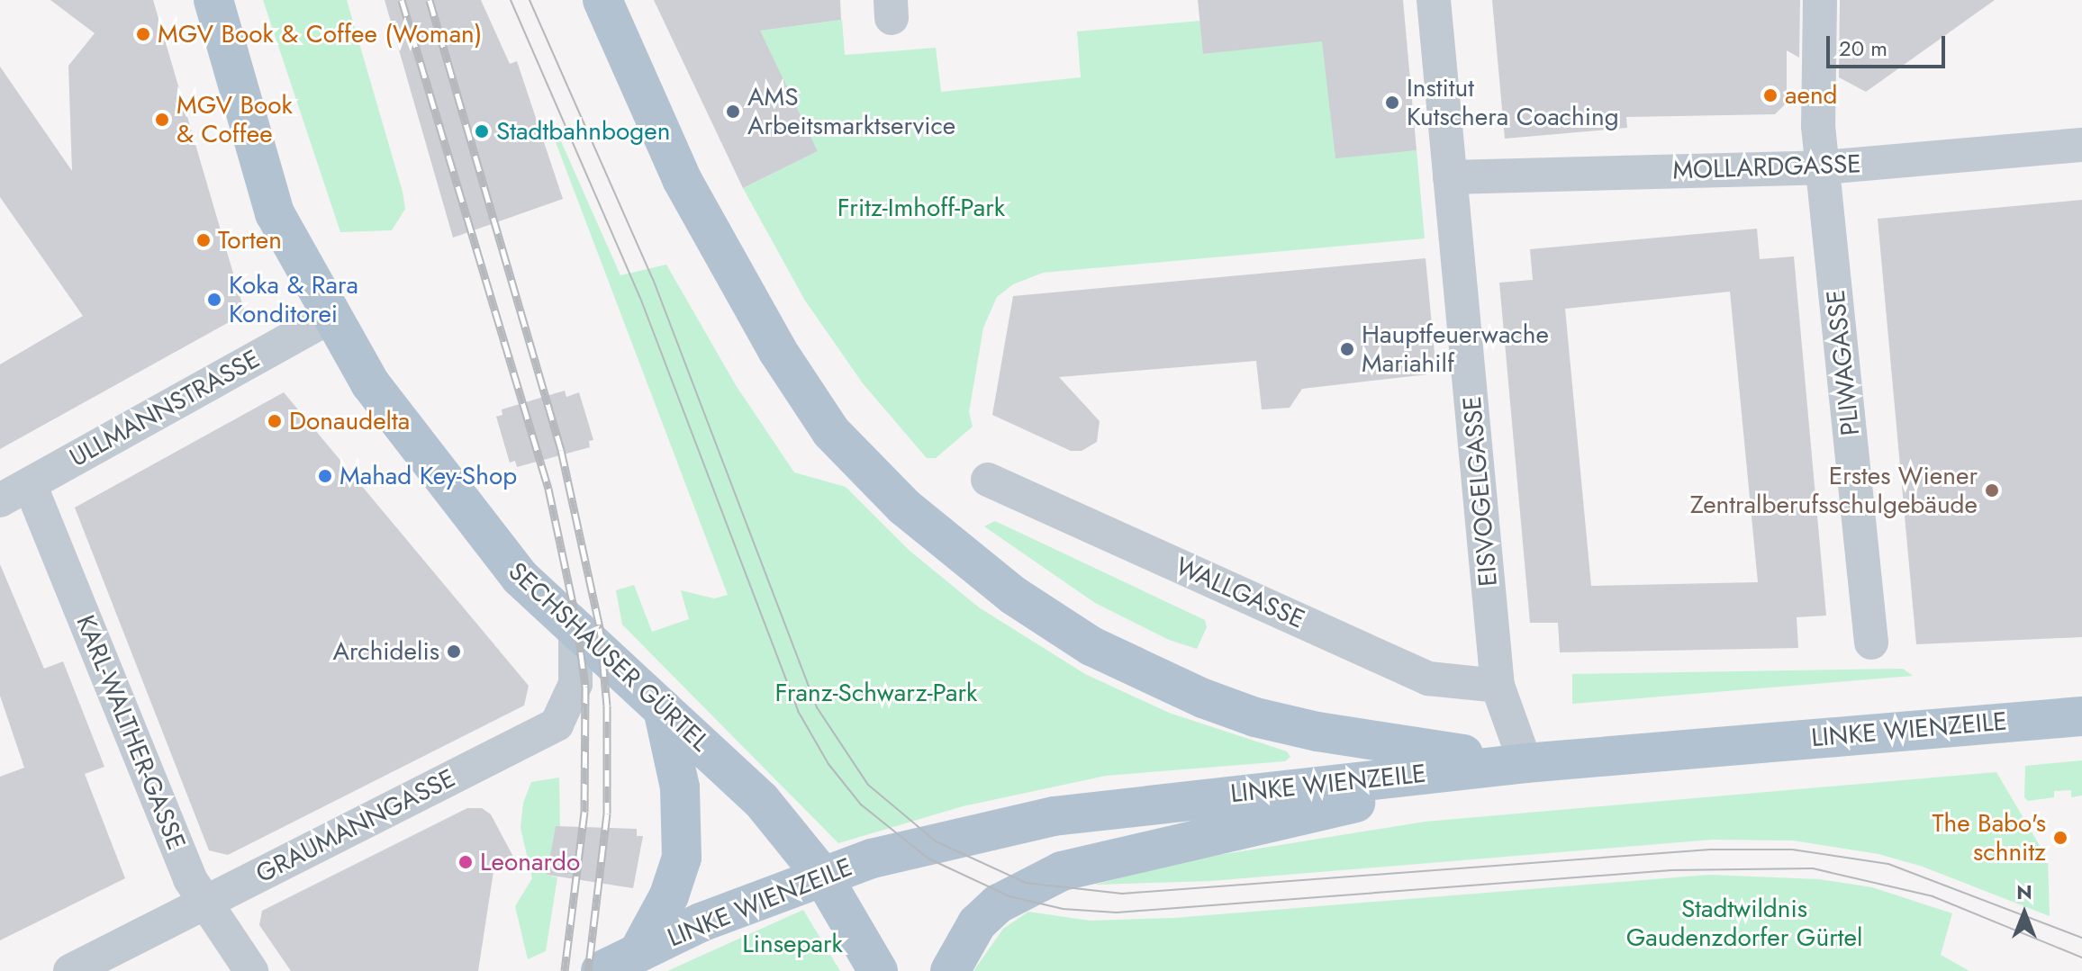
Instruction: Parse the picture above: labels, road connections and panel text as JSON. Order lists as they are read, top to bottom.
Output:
{
  "streets": {
    "main road": ["SECHSHAUSER GÜRTEL", "LINKE WIENZEILE"],
    "street": [
      "MOLLARDGASSE",
      "PLIWAGASSE",
      "ULLMANNSTRASSE",
      "EISVOGELGASSE",
      "WALLGASSE",
      "KARL-WALTHER-GASSE",
      "GRAUMANNGASSE"
    ]
  },
  "crossings": [
    ["MOLLARDGASSE", "PLIWAGASSE"],
    ["MOLLARDGASSE", "EISVOGELGASSE"],
    ["ULLMANNSTRASSE", "SECHSHAUSER GÜRTEL"],
    ["ULLMANNSTRASSE", "KARL-WALTHER-GASSE"],
    ["EISVOGELGASSE", "WALLGASSE"],
    ["EISVOGELGASSE", "LINKE WIENZEILE"],
    ["SECHSHAUSER GÜRTEL", "LINKE WIENZEILE"],
    ["SECHSHAUSER GÜRTEL", "GRAUMANNGASSE"],
    ["KARL-WALTHER-GASSE", "GRAUMANNGASSE"]
  ],
  "parks": [
    "Fritz-Imhoff-Park",
    "Franz-Schwarz-Park",
    "Stadtwildnis Gaudenzdorfer Gürtel",
    "Linsepark"
  ],
  "places": [
    "MGV Book & Coffee (Woman)",
    "aend",
    "Institut Kutschera Coaching",
    "AMS Arbeitsmarktservice",
    "MGV Book & Coffee",
    "Stadtbahnbogen",
    "Torten",
    "Koka & Rara Konditorei",
    "Hauptfeuerwache Mariahilf",
    "Donaudelta",
    "Mahad Key-Shop",
    "Erstes Wiener Zentralberufsschulgebäude",
    "Archidelis",
    "The Babo's schnitz",
    "Leonardo"
  ],
  "scale_bar": "20 m",
  "north": "top"
}
